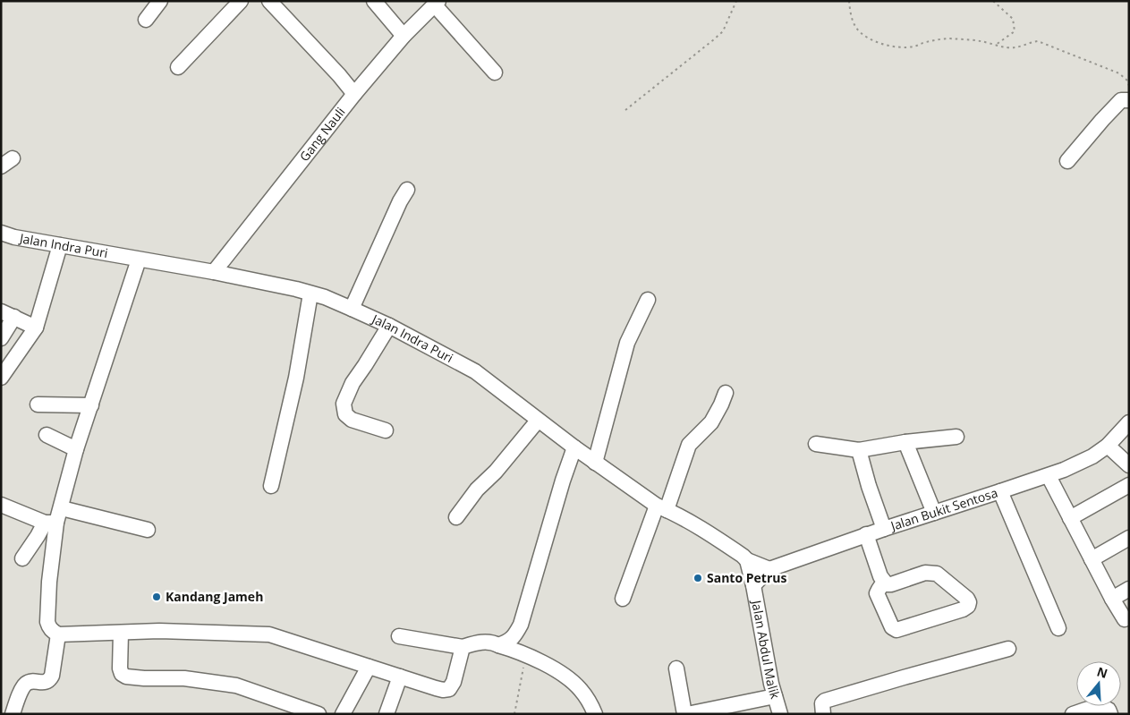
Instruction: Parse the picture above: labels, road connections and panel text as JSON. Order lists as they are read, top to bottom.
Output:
{
  "streets": {
    "street": [
      "Gang Nauli",
      "Jalan Indra Puri",
      "Jalan Bukit Sentosa",
      "Jalan Abdul Malik"
    ]
  },
  "crossings": [
    ["Gang Nauli", "Jalan Indra Puri"],
    ["Jalan Indra Puri", "Jalan Bukit Sentosa"],
    ["Jalan Indra Puri", "Jalan Abdul Malik"],
    ["Jalan Bukit Sentosa", "Jalan Abdul Malik"]
  ],
  "places": ["Santo Petrus", "Kandang Jameh"],
  "north": "top"
}
